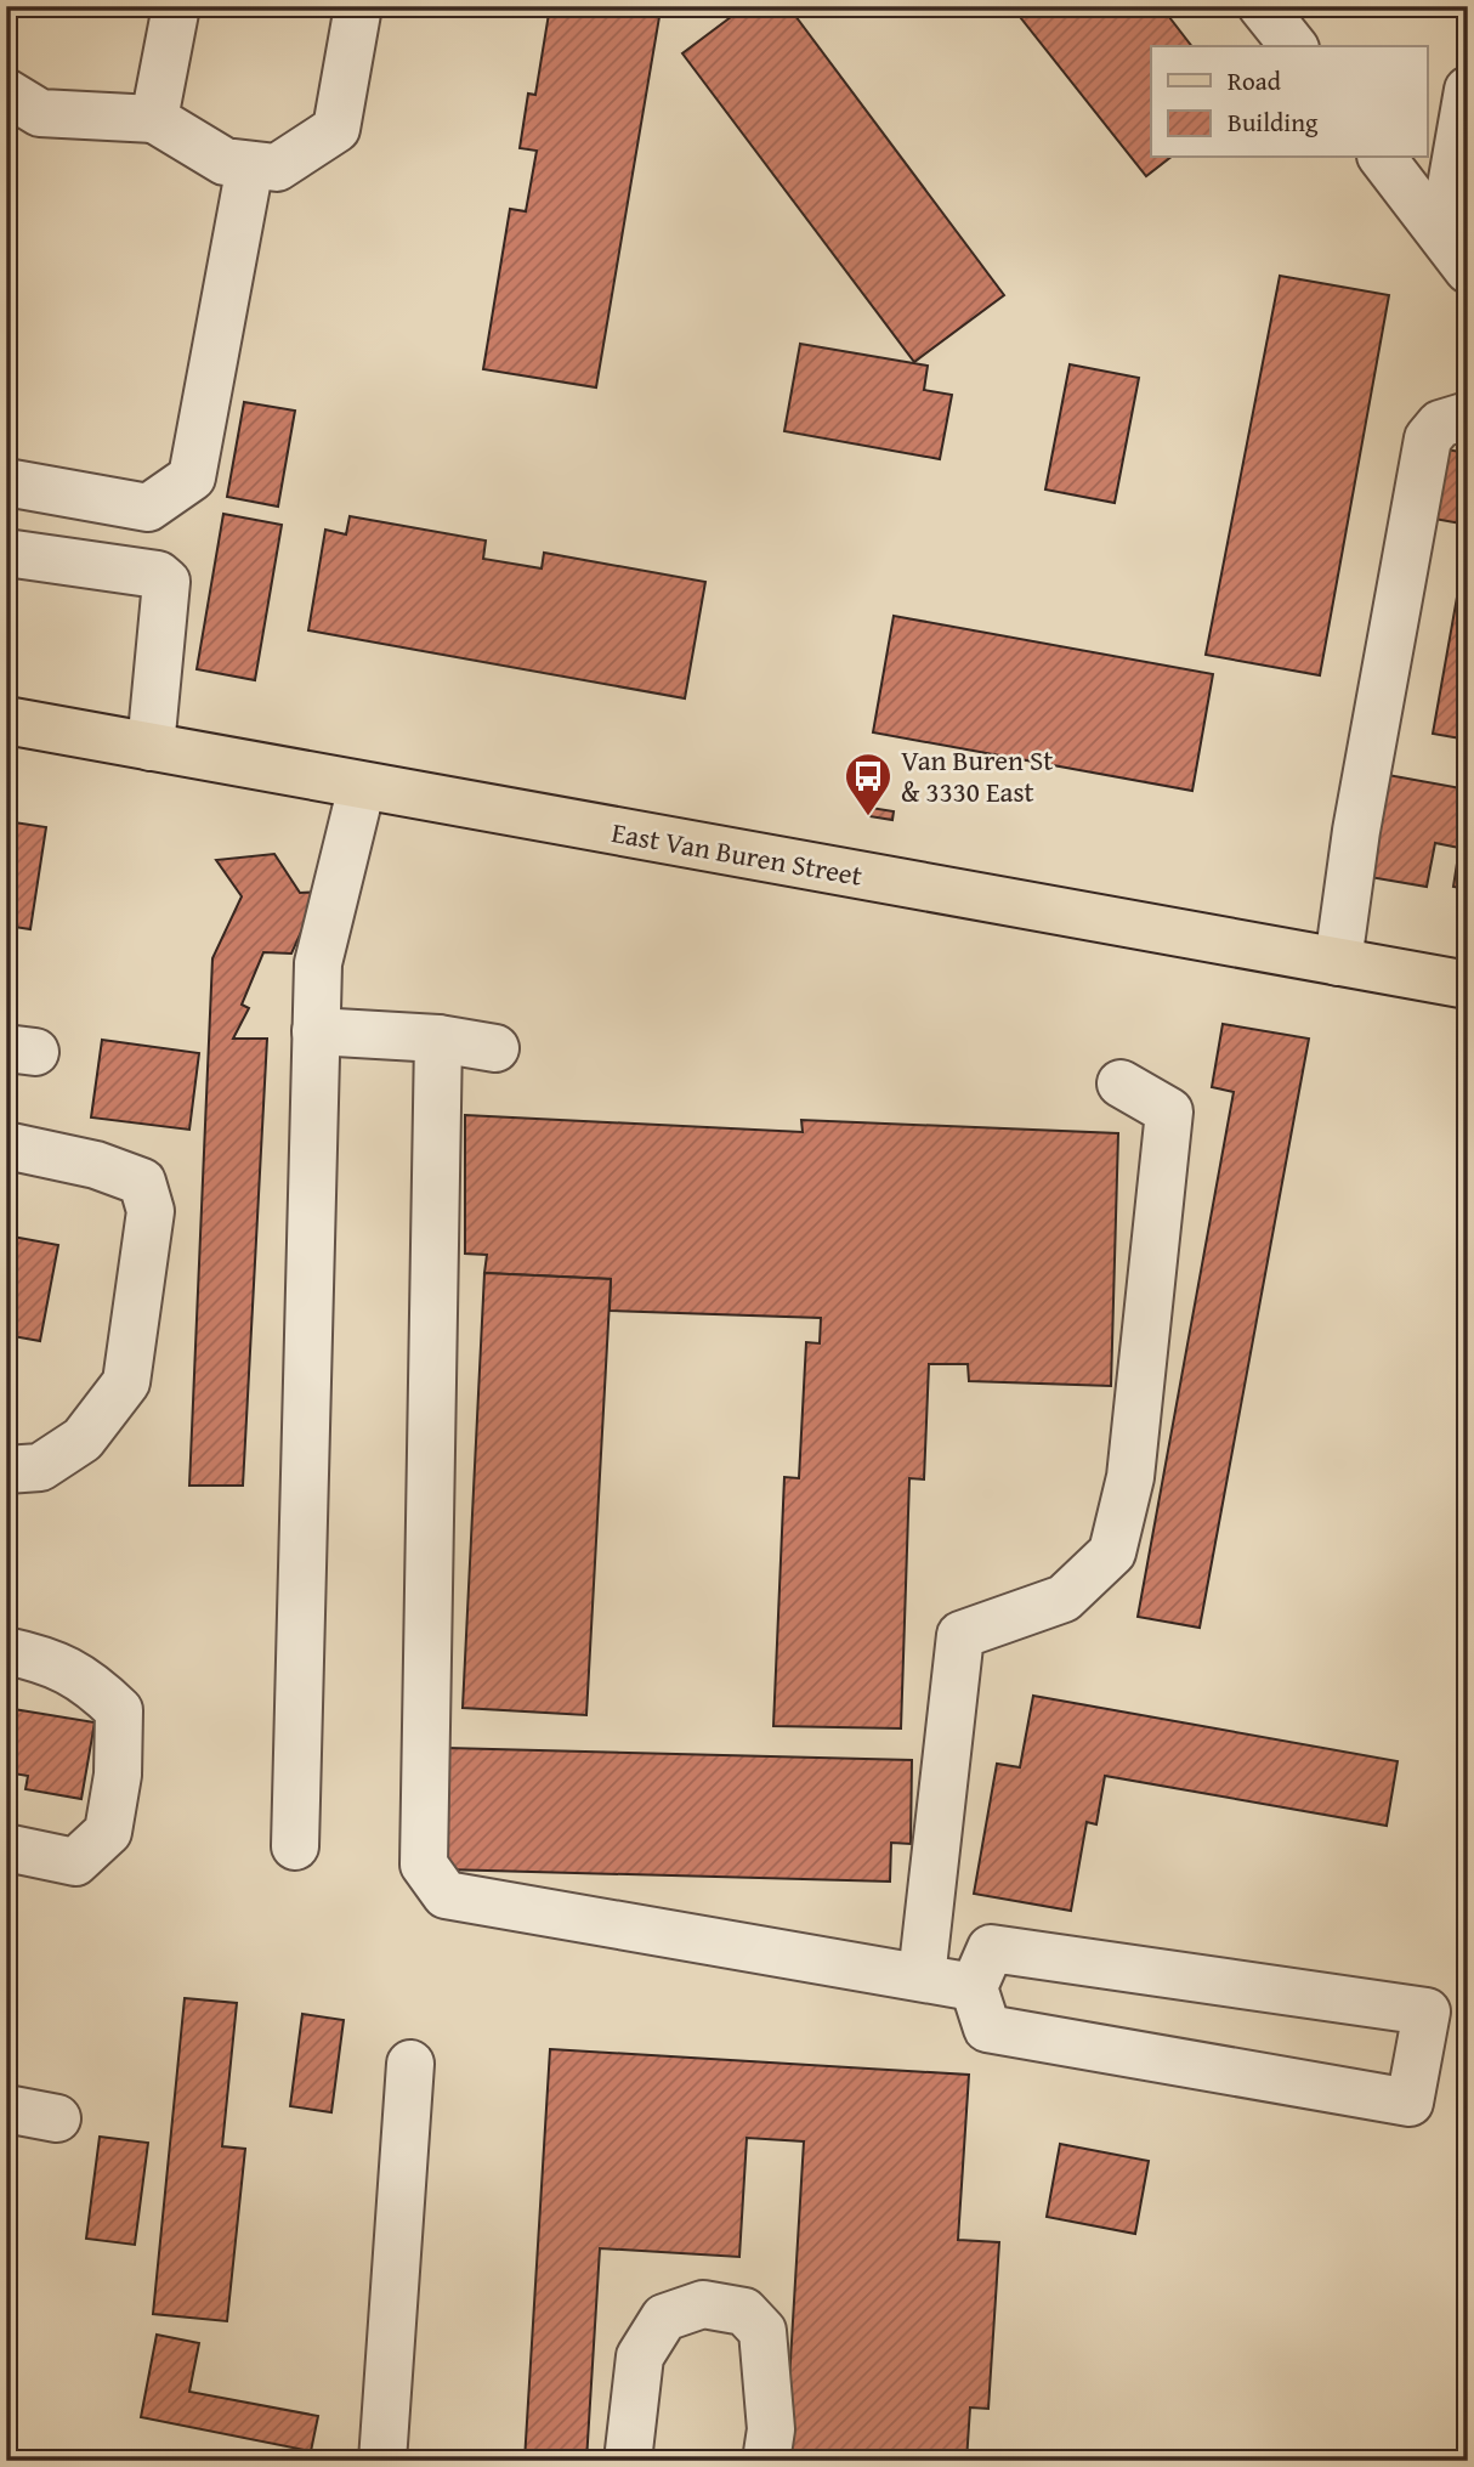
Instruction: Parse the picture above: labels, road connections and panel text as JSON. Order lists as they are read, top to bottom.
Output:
{
  "streets": {
    "main road": ["East Van Buren Street"]
  },
  "places": {
    "bus stop": ["Van Buren St & 3330 East"]
  },
  "legend": ["Road", "Building"]
}
